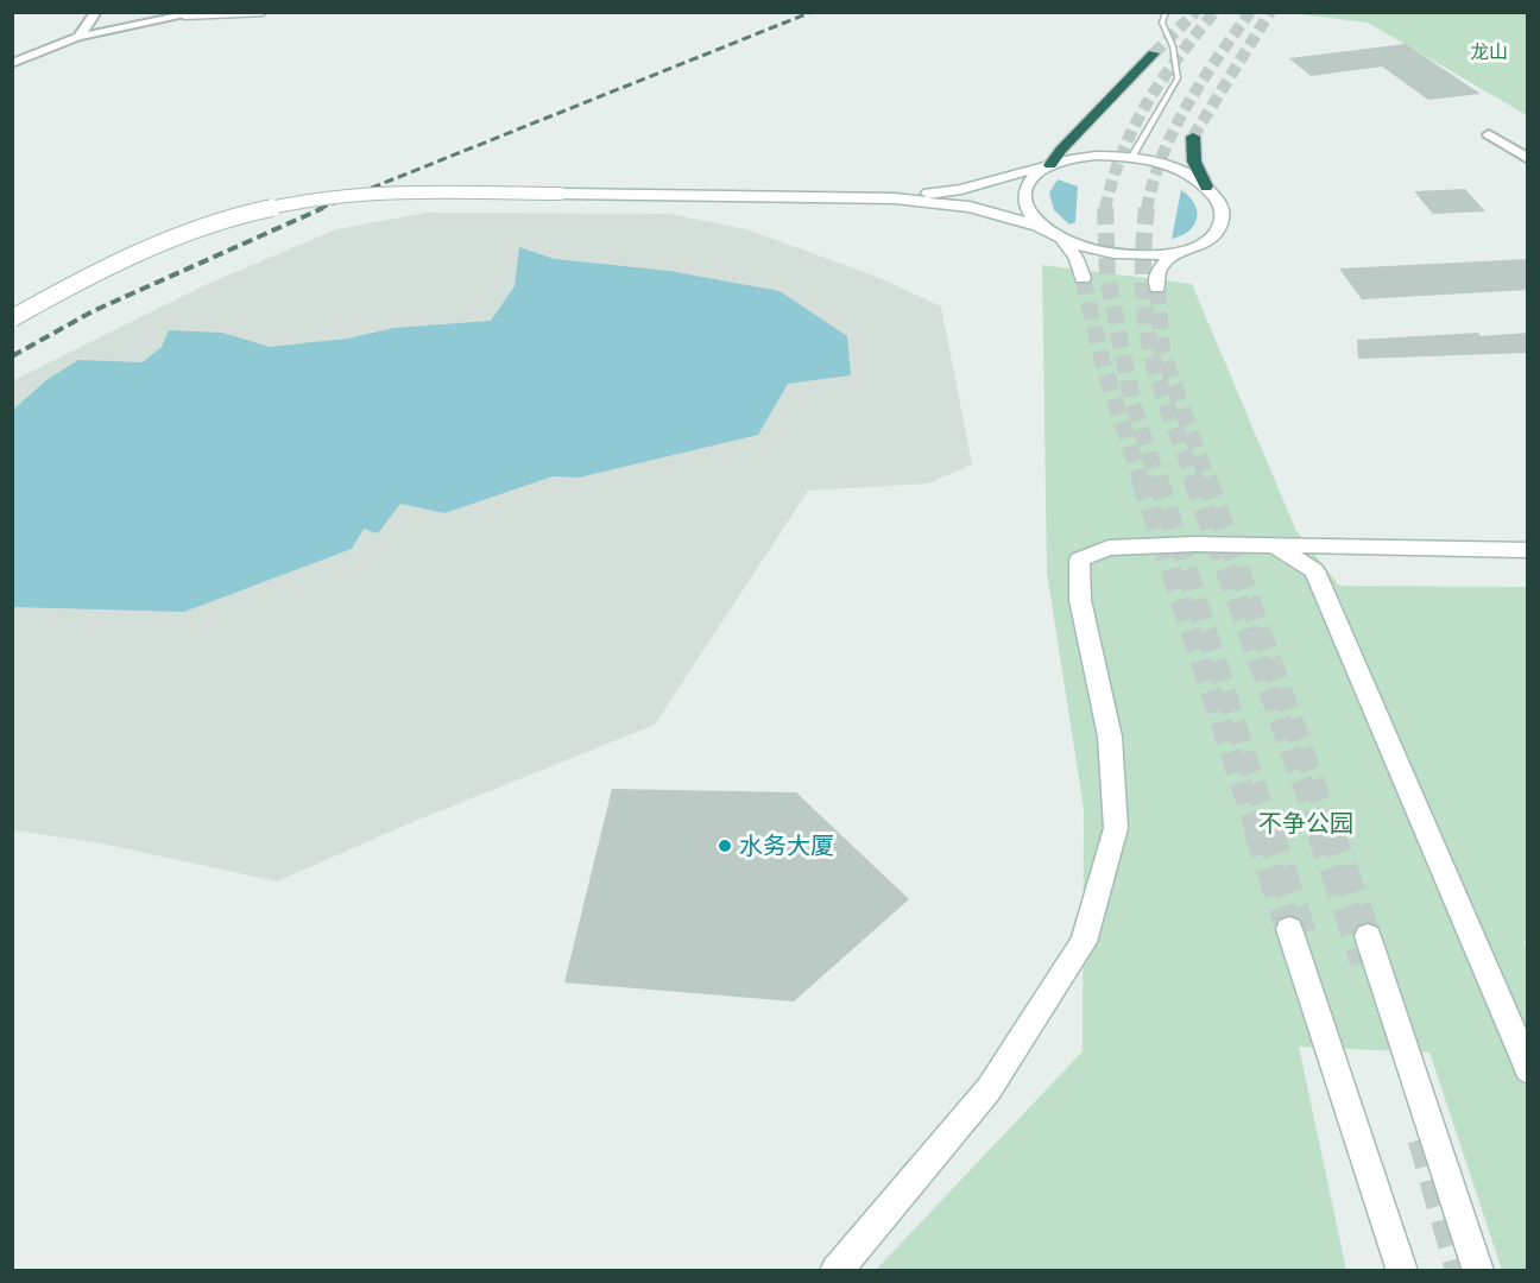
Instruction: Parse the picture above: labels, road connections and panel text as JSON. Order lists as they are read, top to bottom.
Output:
{
  "parks": ["龙山", "不争公园"],
  "places": ["水务大厦"]
}
